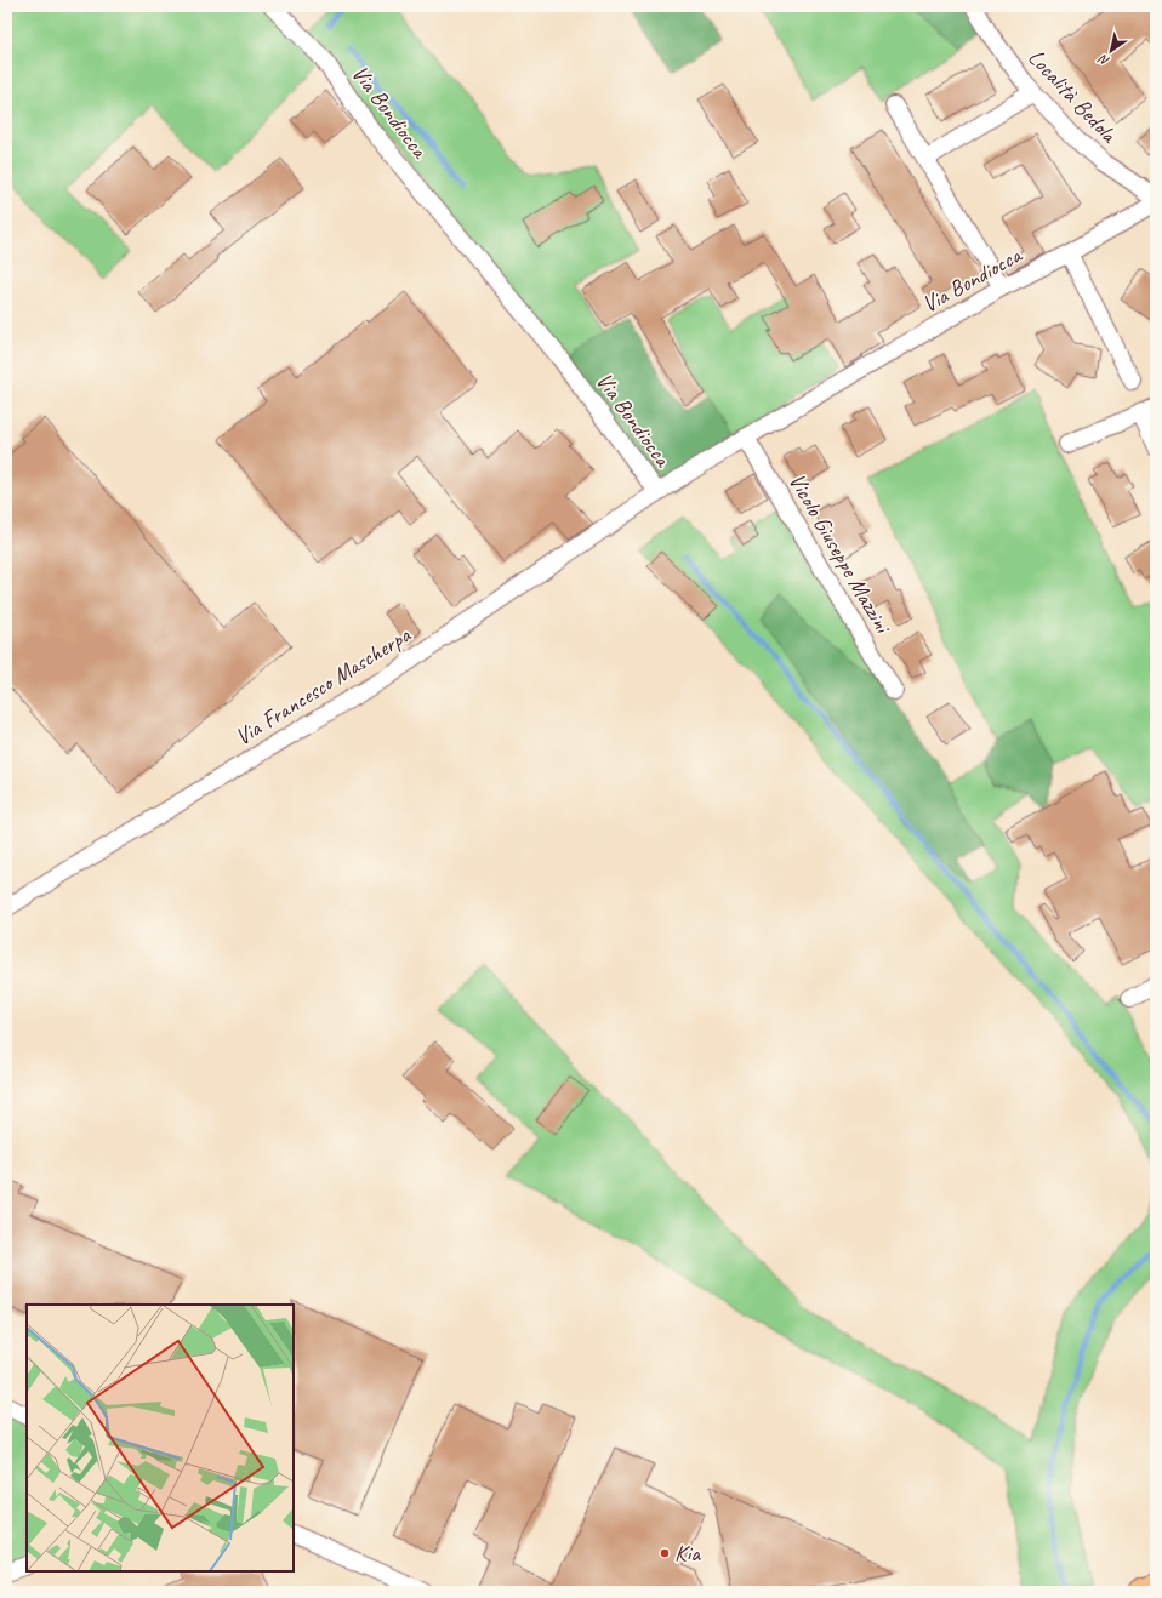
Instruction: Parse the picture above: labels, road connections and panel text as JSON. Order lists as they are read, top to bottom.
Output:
{
  "streets": {
    "street": [
      "Località Bedola",
      "Via Bondiocca",
      "Vicolo Giuseppe Mazzini",
      "Via Francesco Mascherpa"
    ]
  },
  "crossings": [
    ["Via Bondiocca", "Vicolo Giuseppe Mazzini"],
    ["Via Bondiocca", "Via Francesco Mascherpa"]
  ],
  "places": ["Kia"],
  "north": "bottom left"
}
